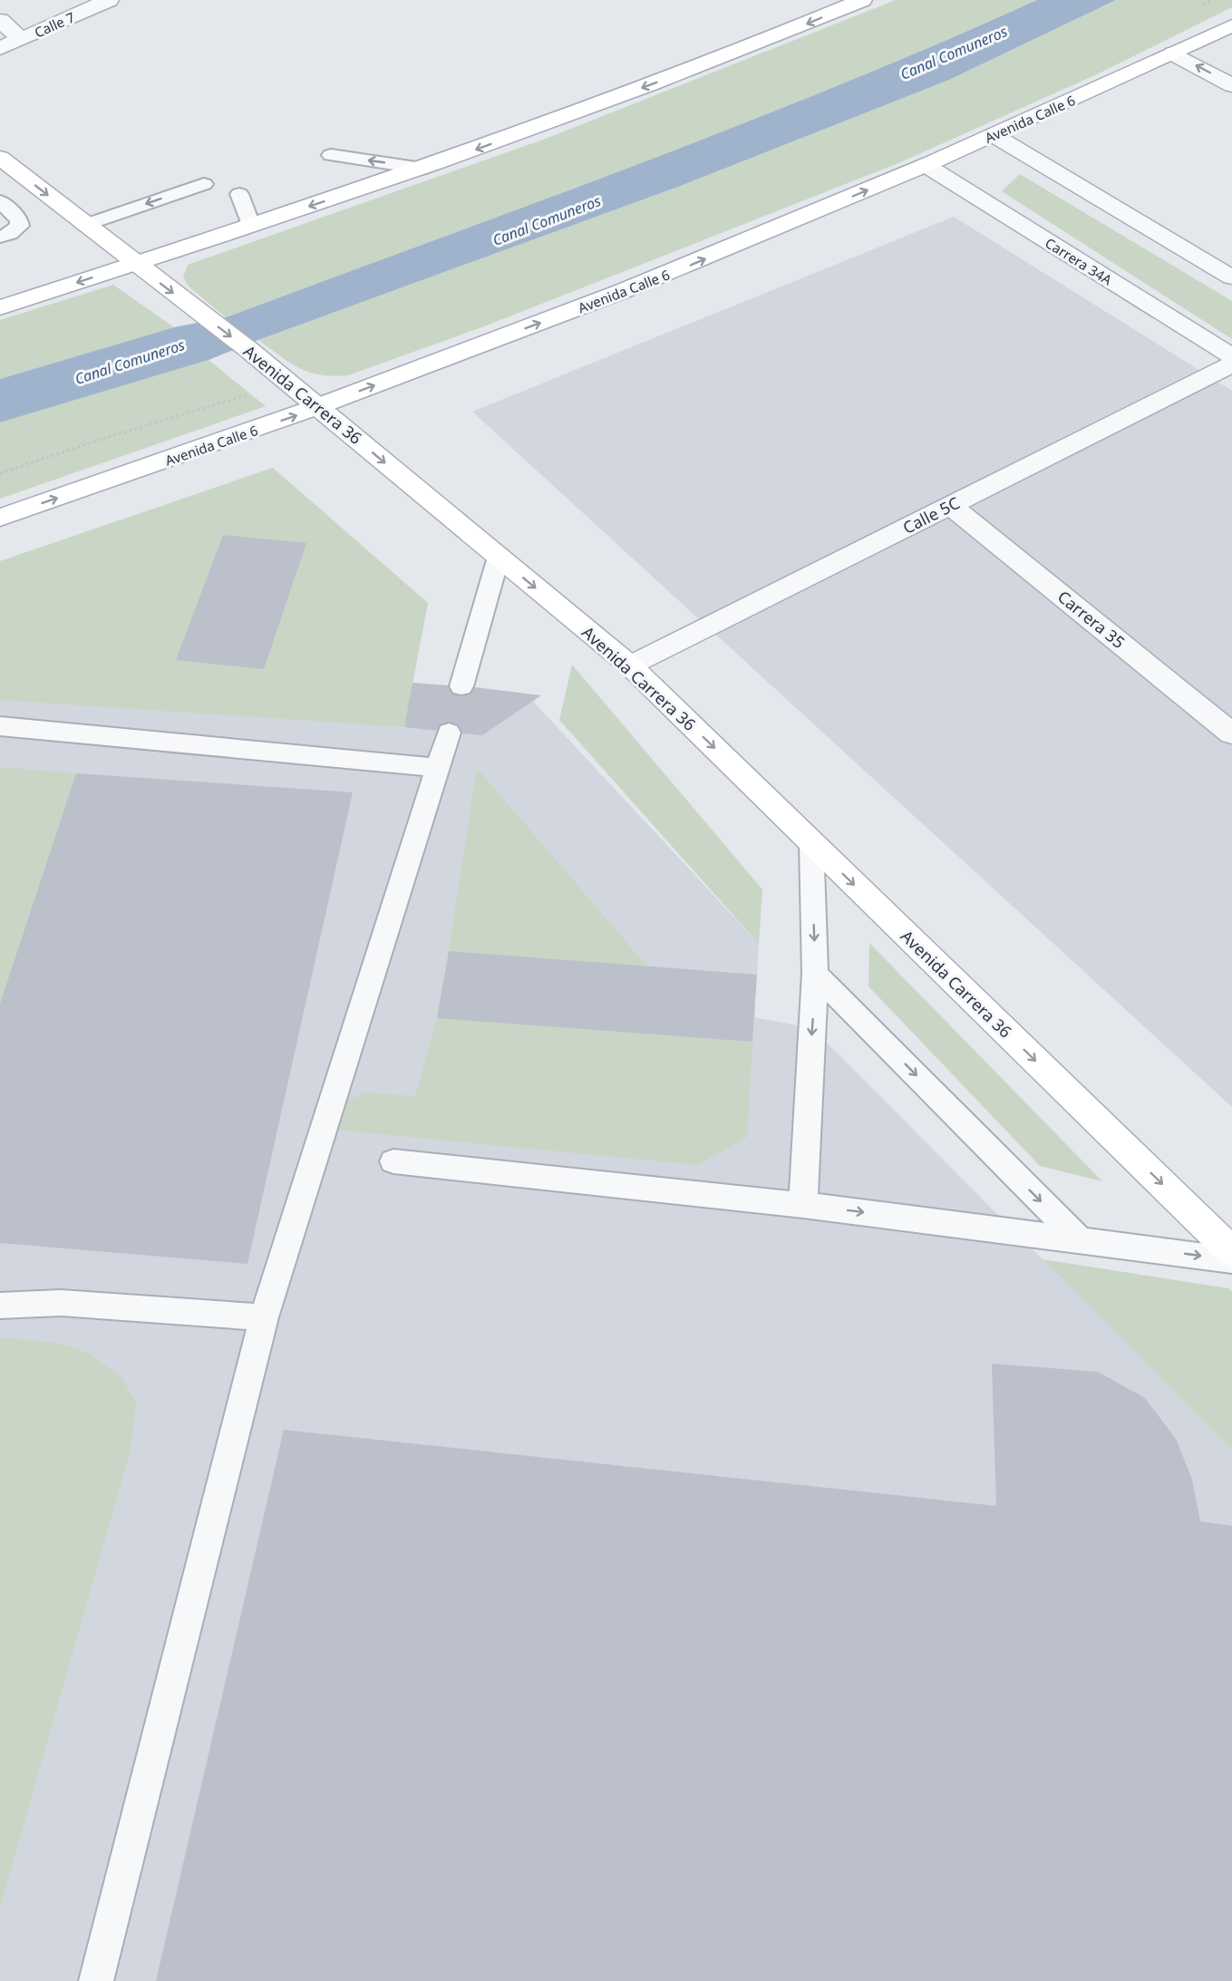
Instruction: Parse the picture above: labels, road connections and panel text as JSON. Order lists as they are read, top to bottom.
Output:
{
  "streets": {
    "main road": ["Avenida Calle 6", "Avenida Carrera 36"],
    "street": [
      "Calle 7",
      "Carrera 34A",
      "Calle 5C",
      "Carrera 35"
    ]
  },
  "crossings": [
    ["Avenida Calle 6", "Carrera 34A"],
    ["Avenida Calle 6", "Avenida Carrera 36"],
    ["Avenida Carrera 36", "Calle 5C"],
    ["Calle 5C", "Carrera 35"]
  ],
  "one_way": ["Avenida Carrera 36"],
  "water": ["Canal Comuneros"]
}
